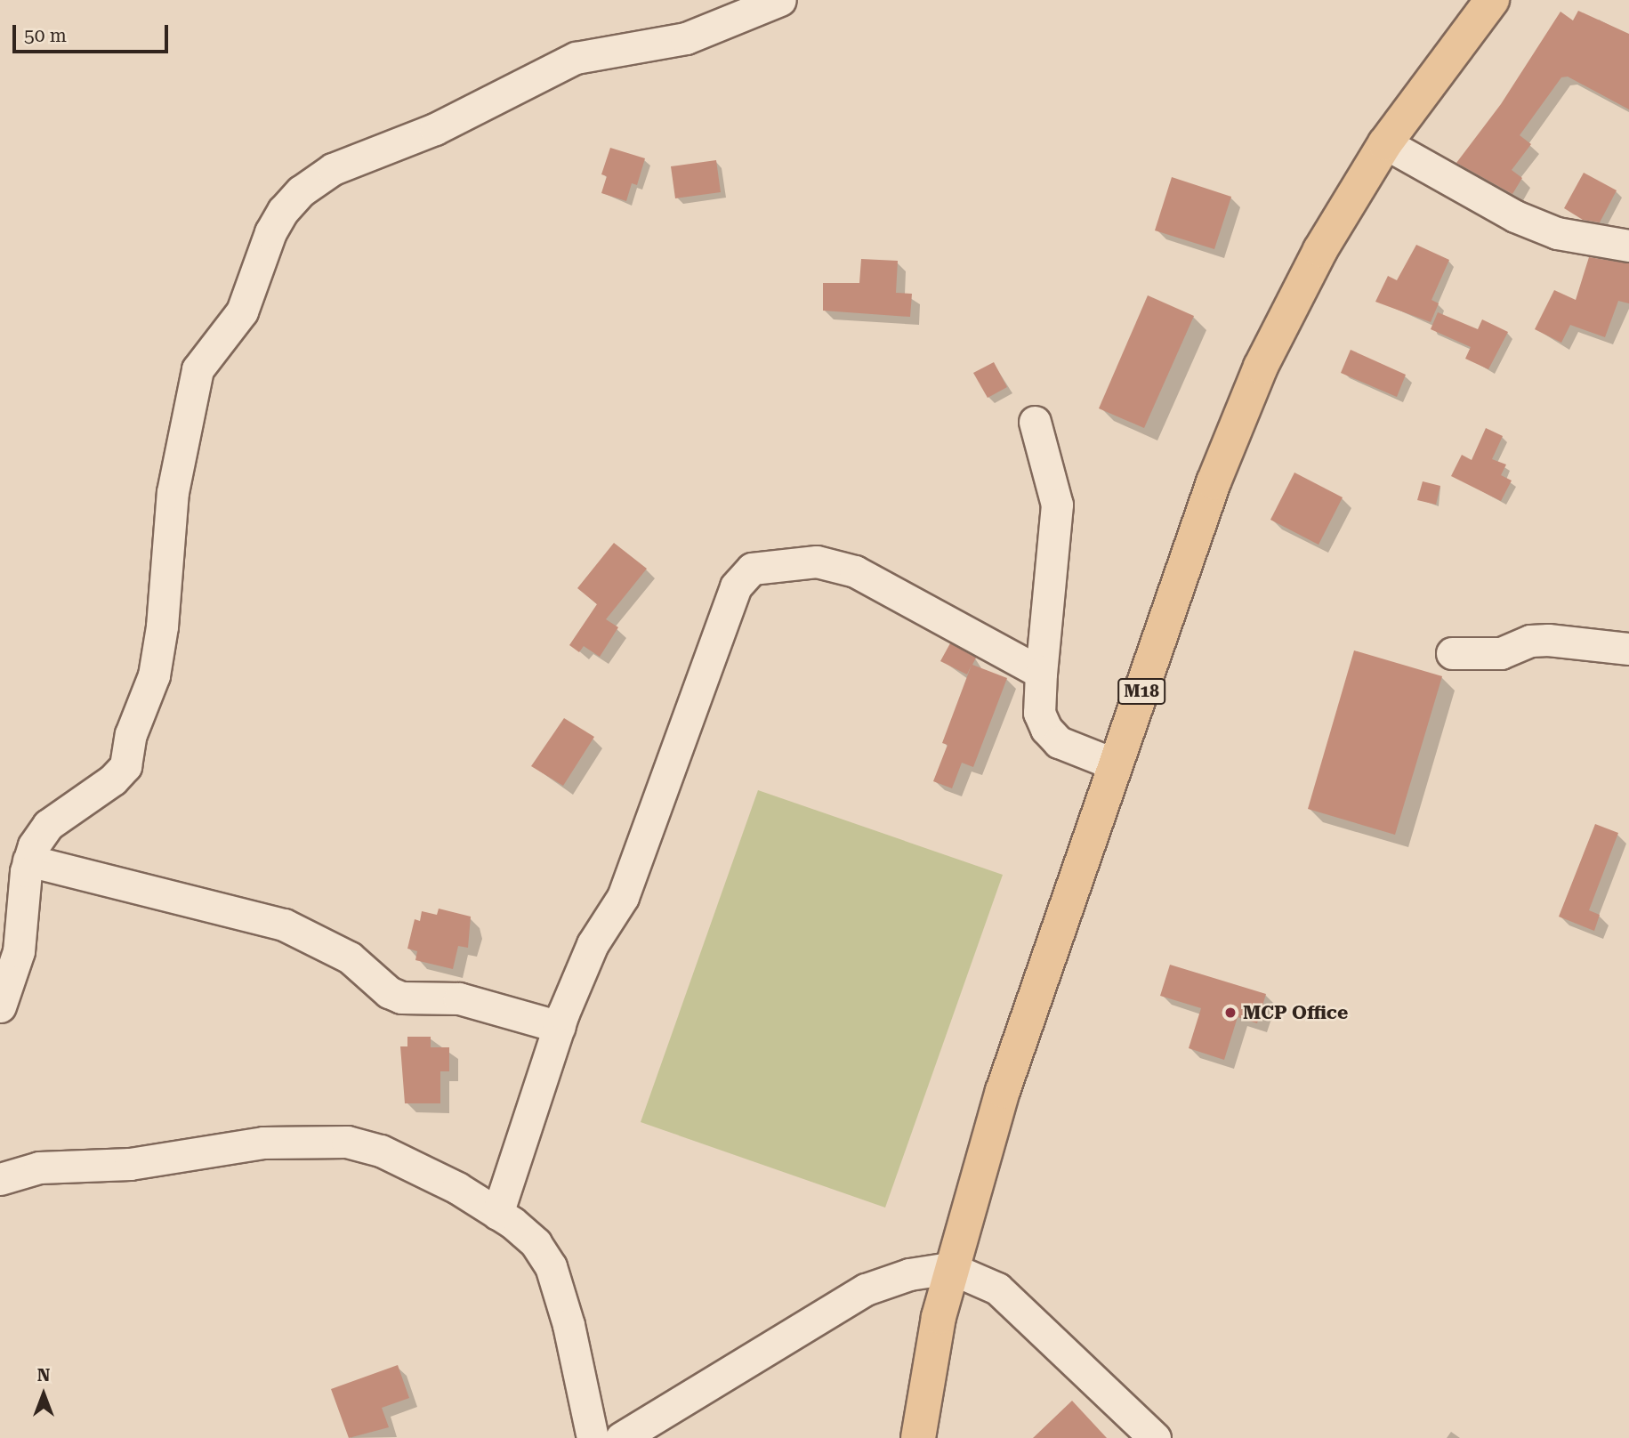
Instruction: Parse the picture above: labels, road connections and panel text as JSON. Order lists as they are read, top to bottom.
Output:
{
  "streets": {
    "main road": ["M18"]
  },
  "places": ["MCP Office"],
  "scale_bar": "50 m",
  "north": "top"
}
